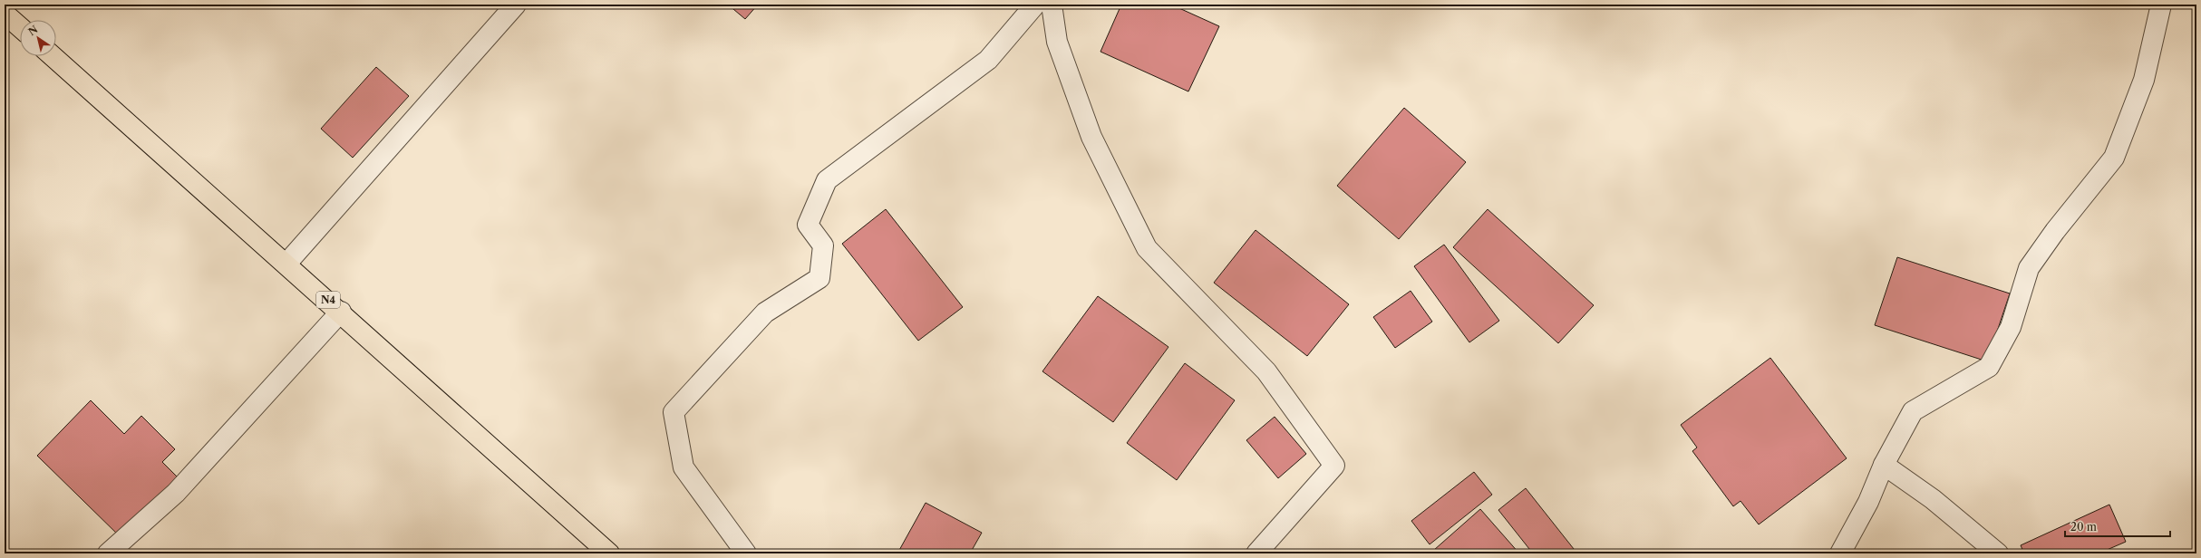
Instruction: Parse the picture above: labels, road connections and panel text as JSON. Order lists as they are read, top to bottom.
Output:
{
  "streets": {
    "highway": ["N4"]
  },
  "scale_bar": "20 m",
  "north": "top left"
}
